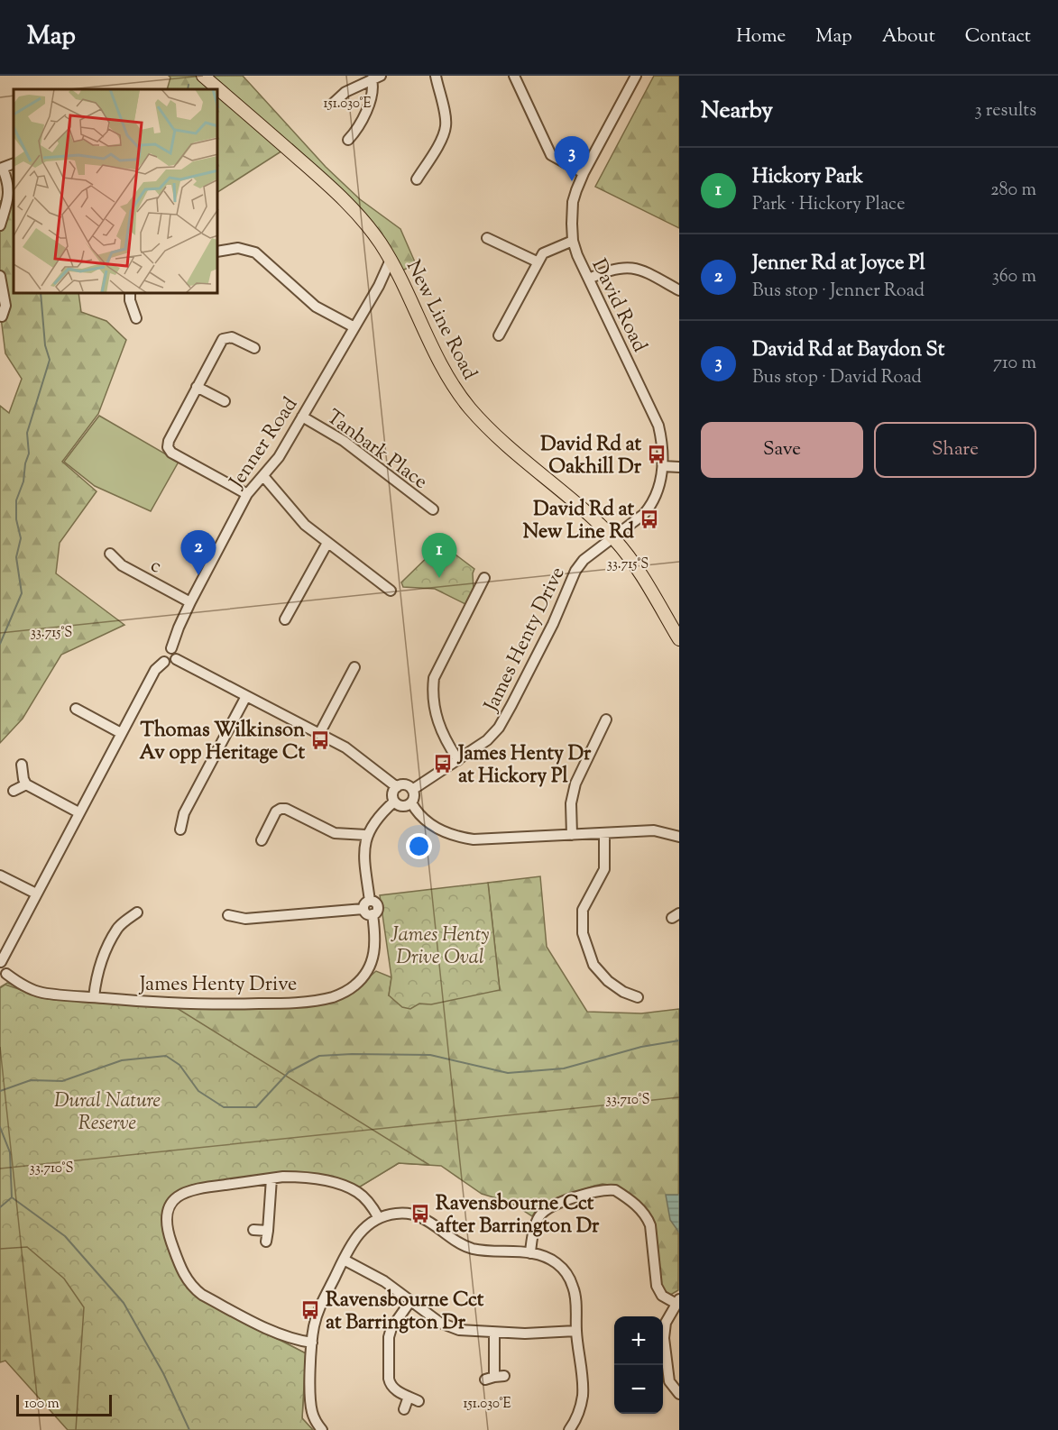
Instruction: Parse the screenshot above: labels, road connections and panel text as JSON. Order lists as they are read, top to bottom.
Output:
{
  "streets": {
    "main road": ["New Line Road"],
    "street": [
      "David Road",
      "Jenner Road",
      "Tanbark Place",
      "c",
      "James Henty Drive"
    ]
  },
  "crossings": [
    ["David Road", "New Line Road"],
    ["David Road", "James Henty Drive"],
    ["New Line Road", "Jenner Road"],
    ["New Line Road", "James Henty Drive"],
    ["Jenner Road", "Tanbark Place"],
    ["Jenner Road", "c"]
  ],
  "parks": ["James Henty Drive Oval", "Dural Nature Reserve"],
  "places": {
    "bus stop": [
      "David Rd at Oakhill Dr",
      "David Rd at New Line Rd",
      "Thomas Wilkinson Av opp Heritage Ct",
      "James Henty Dr at Hickory Pl",
      "Ravensbourne Cct after Barrington Dr",
      "Ravensbourne Cct at Barrington Dr"
    ]
  },
  "scale_bar": "100 m",
  "page": {
    "header": "Map",
    "nav": [
      "Home",
      "Map",
      "About",
      "Contact"
    ],
    "heading": ["Nearby", "3 results"],
    "pins": ["3", "2", "1"],
    "list": [
      {
        "mark": "1",
        "name": "Hickory Park",
        "note": "Park · Hickory Place",
        "value": "280 m"
      },
      {
        "mark": "2",
        "name": "Jenner Rd at Joyce Pl",
        "note": "Bus stop · Jenner Road",
        "value": "360 m"
      },
      {
        "mark": "3",
        "name": "David Rd at Baydon St",
        "note": "Bus stop · David Road",
        "value": "710 m"
      }
    ],
    "buttons": ["Save", "Share"],
    "map_buttons": ["+", "−"],
    "scale": "100 m"
  },
  "coordinates": ["151.030°E", "33.715°S", "33.710°S"]
}
